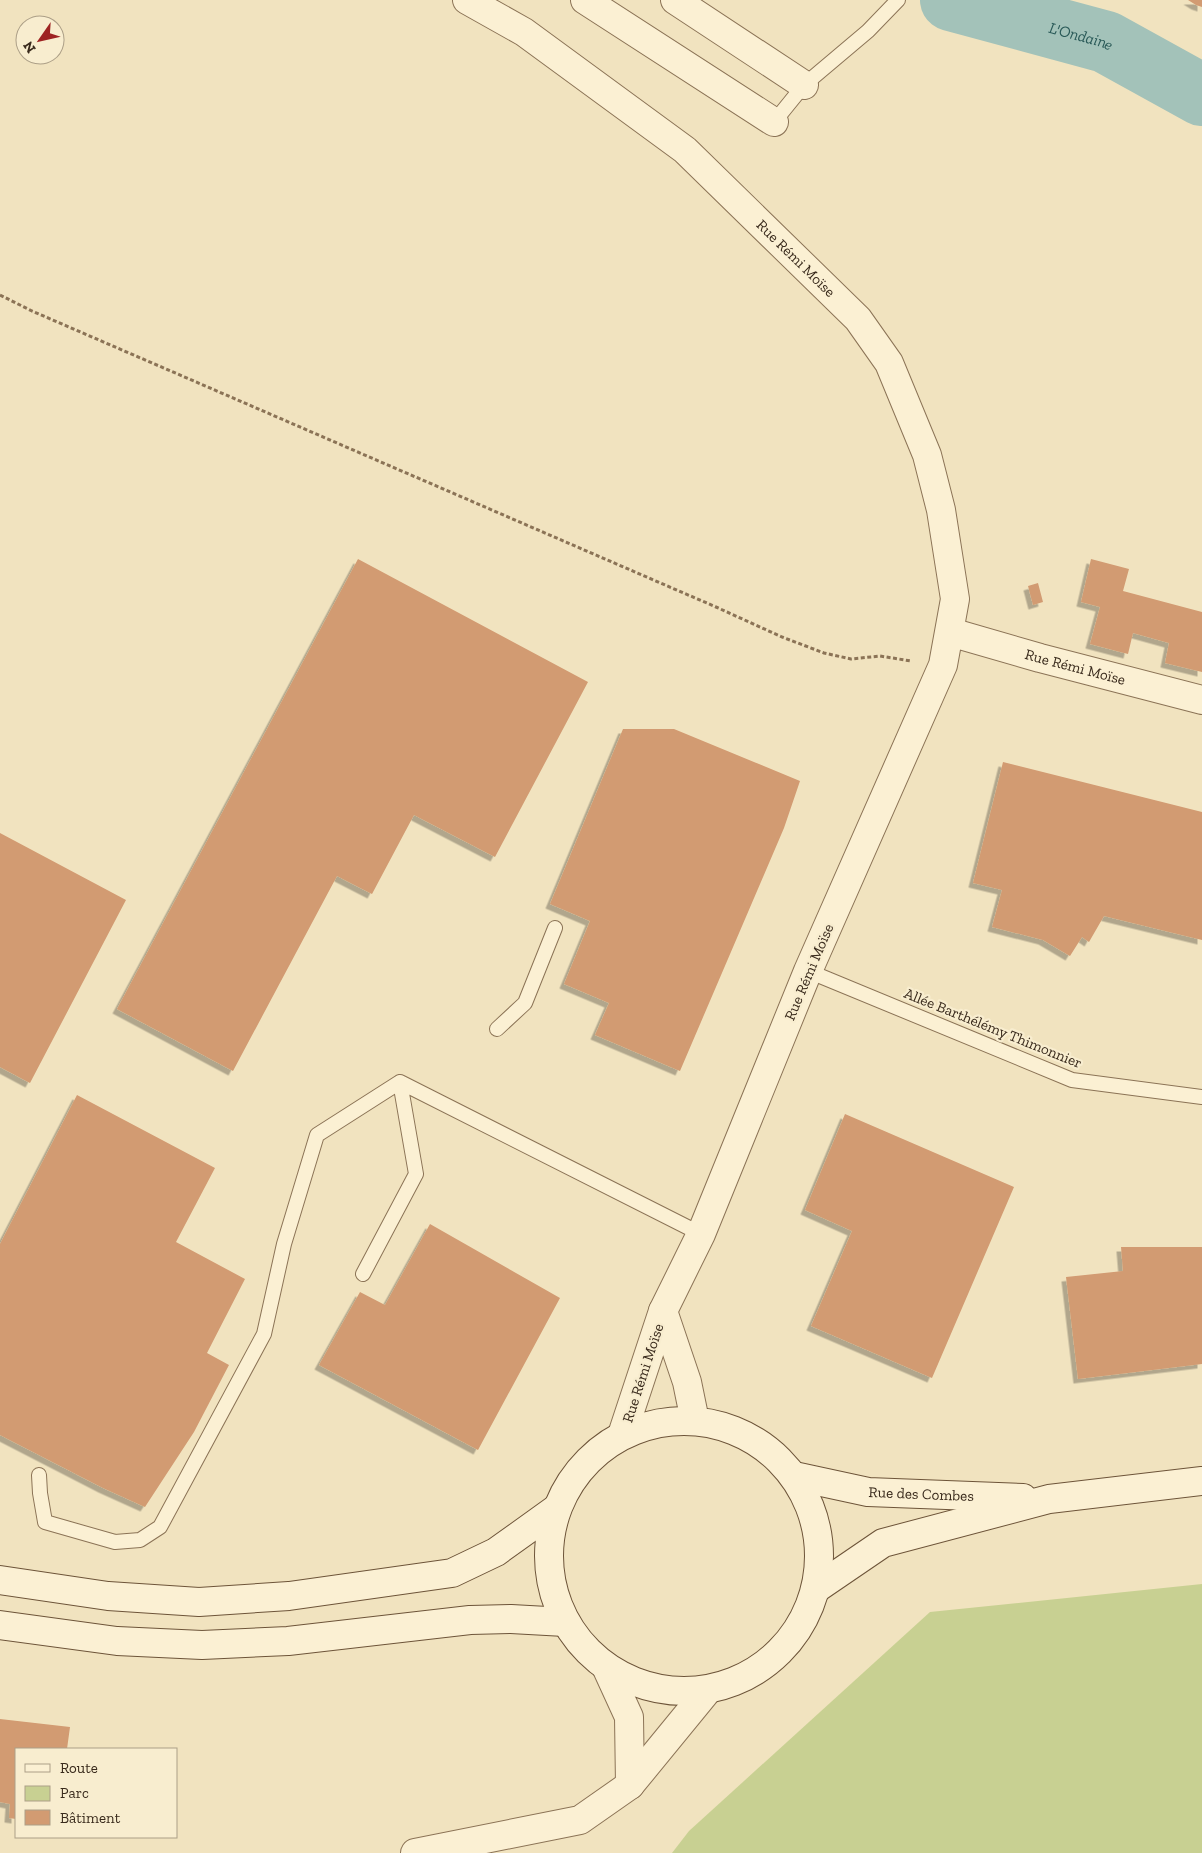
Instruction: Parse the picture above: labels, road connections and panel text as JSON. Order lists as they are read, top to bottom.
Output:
{
  "streets": {
    "street": ["Rue Rémi Moïse", "Rue des Combes"],
    "lane": ["Allée Barthélémy Thimonnier"]
  },
  "crossings": [
    ["Rue Rémi Moïse", "Allée Barthélémy Thimonnier"]
  ],
  "water": ["L'Ondaine"],
  "legend": ["Route", "Parc", "Bâtiment"],
  "north": "bottom left"
}
